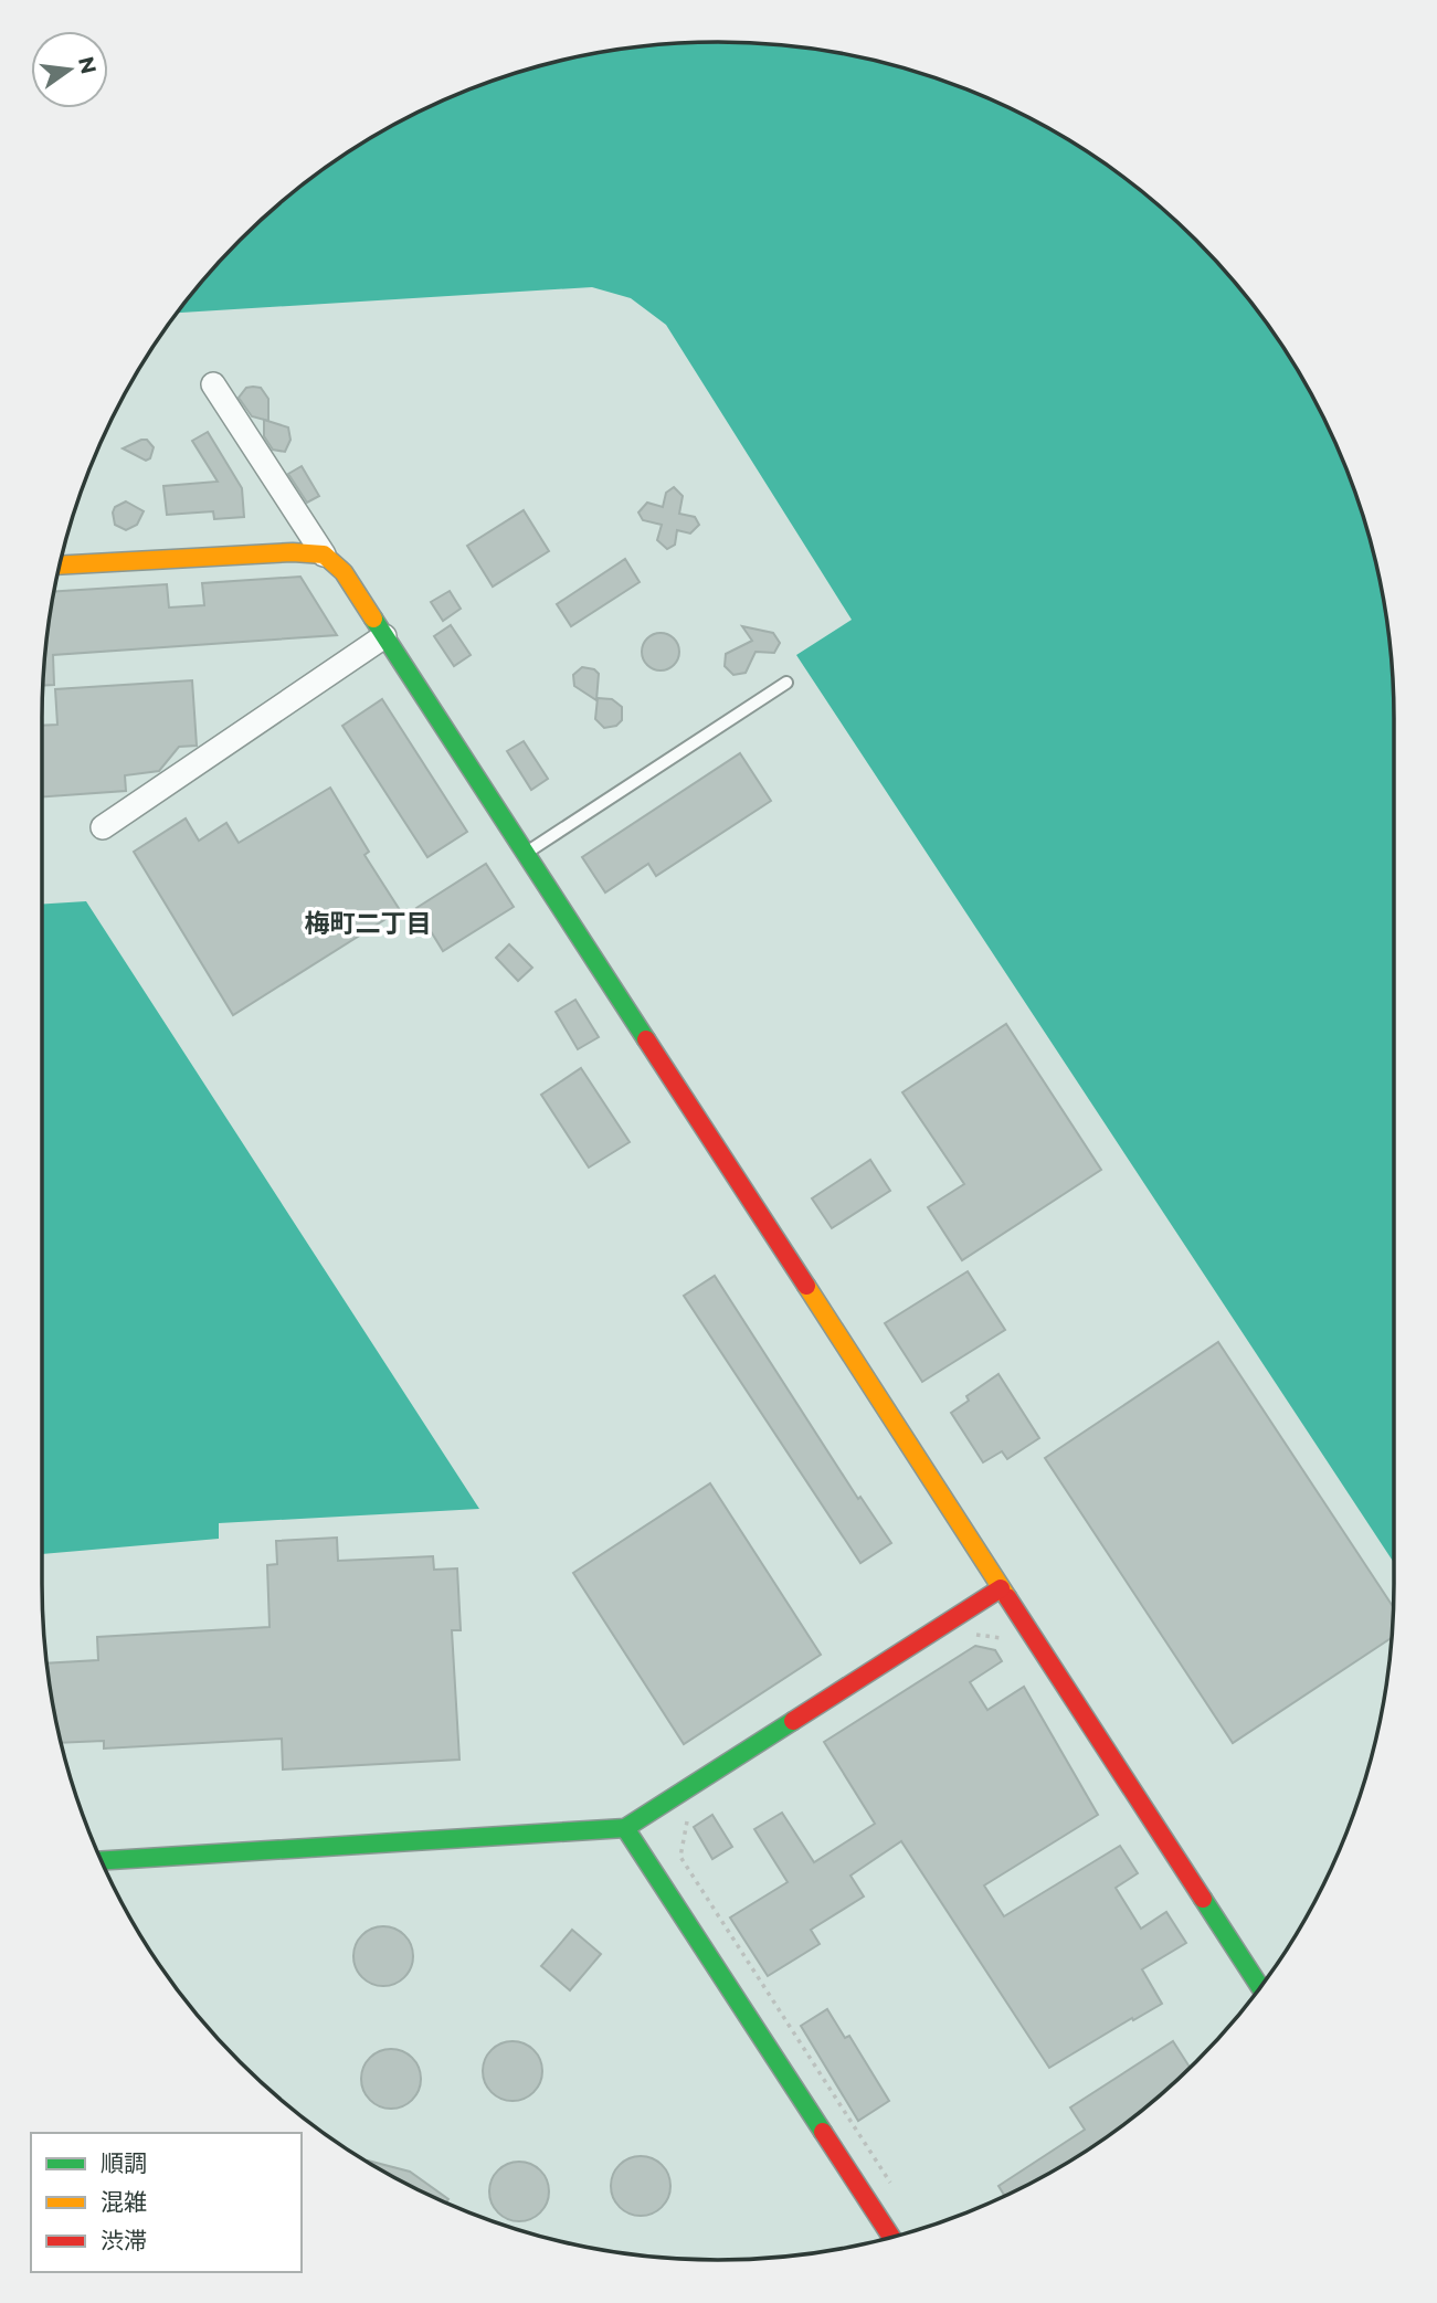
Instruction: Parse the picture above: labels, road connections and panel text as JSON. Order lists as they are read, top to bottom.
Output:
{
  "districts": ["梅町二丁目"],
  "legend": ["順調", "混雑", "渋滞"],
  "north": "right"
}
